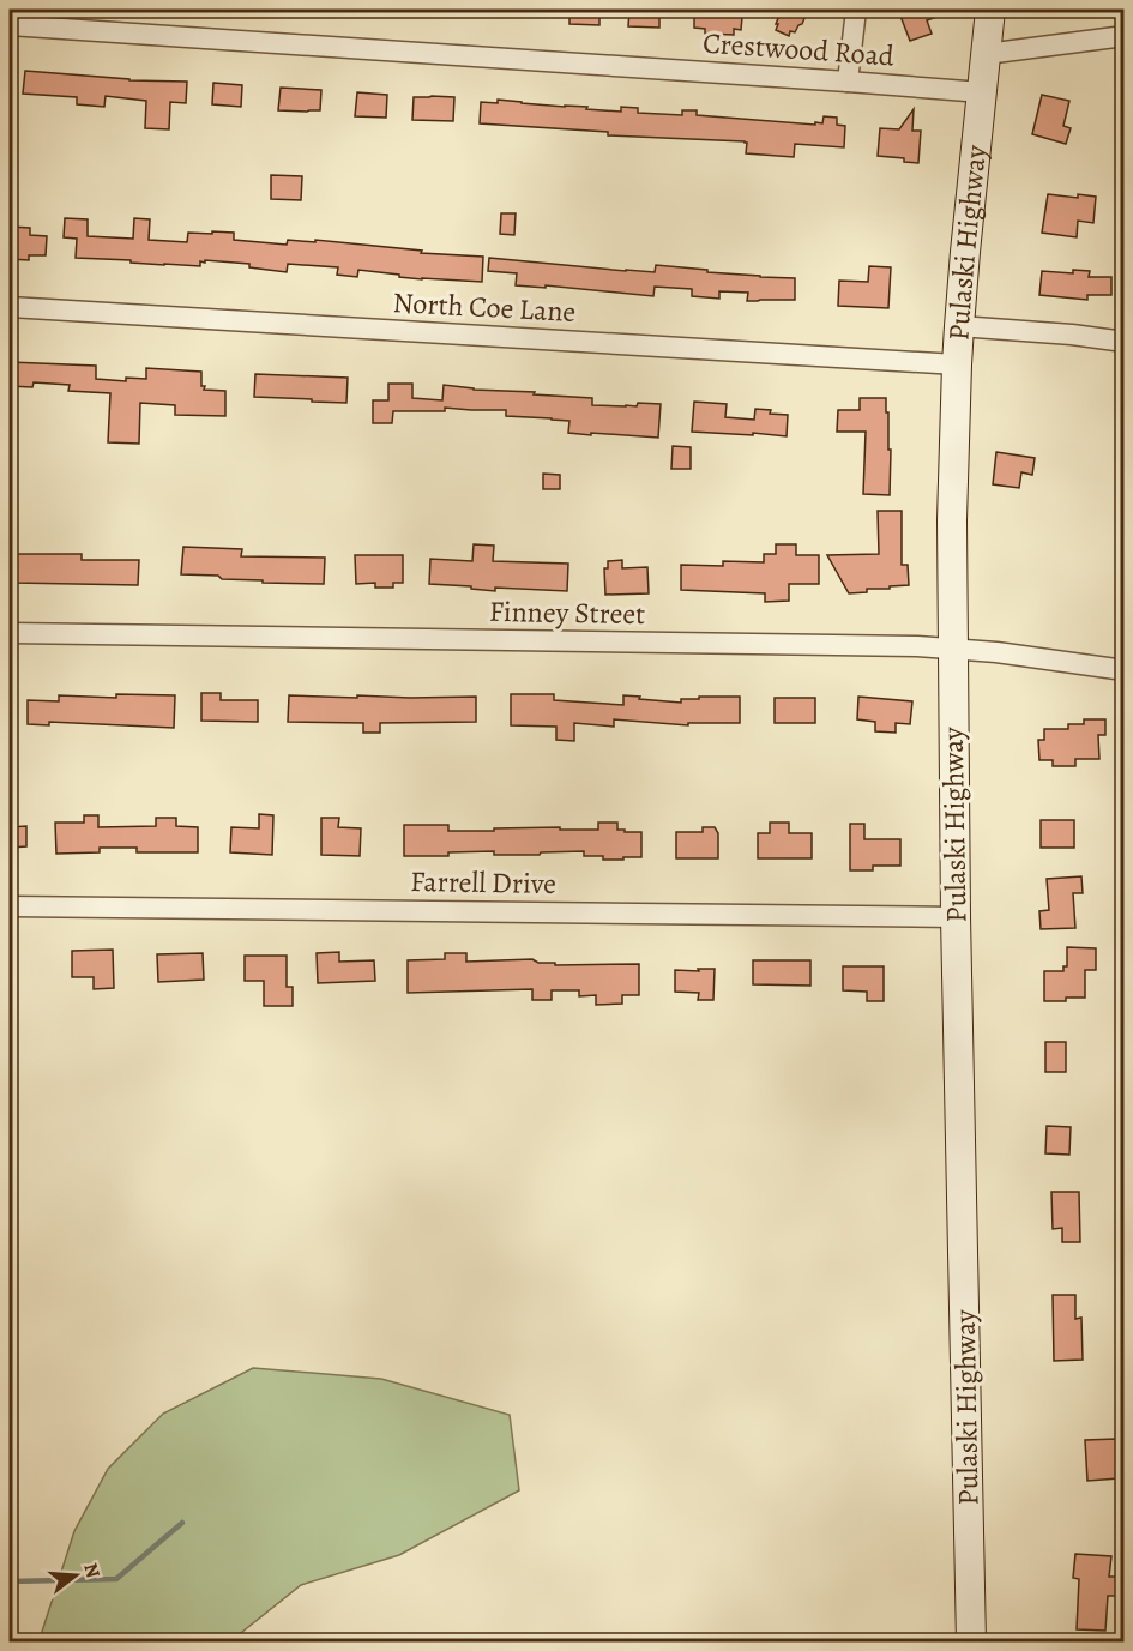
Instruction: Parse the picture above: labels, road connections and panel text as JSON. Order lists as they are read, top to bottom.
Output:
{
  "streets": {
    "main road": ["Pulaski Highway"],
    "street": [
      "Crestwood Road",
      "North Coe Lane",
      "Finney Street",
      "Farrell Drive"
    ]
  },
  "crossings": [
    ["Crestwood Road", "Pulaski Highway"],
    ["Pulaski Highway", "North Coe Lane"],
    ["Pulaski Highway", "Finney Street"],
    ["Pulaski Highway", "Farrell Drive"]
  ],
  "north": "right"
}
